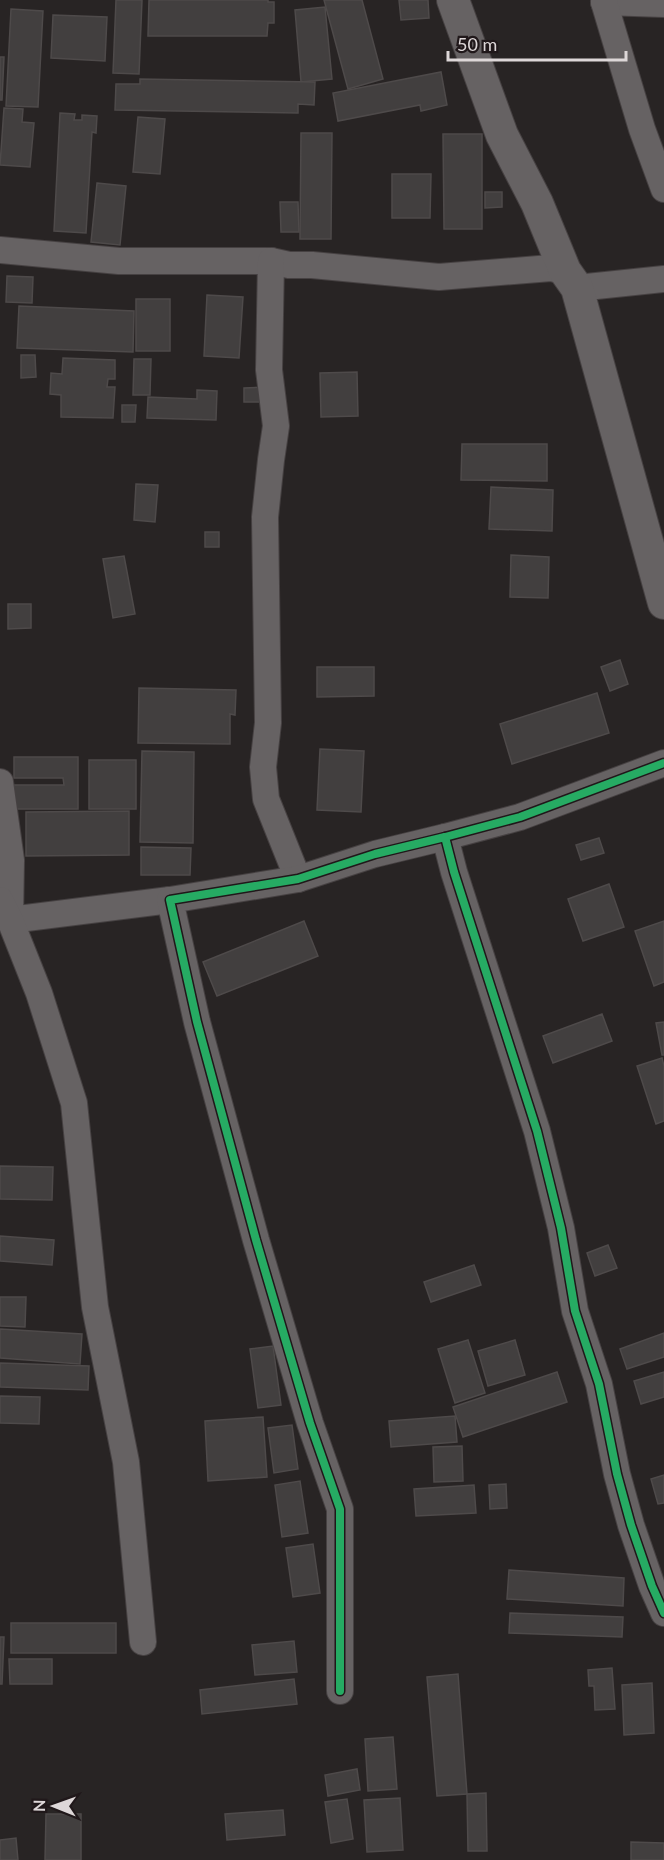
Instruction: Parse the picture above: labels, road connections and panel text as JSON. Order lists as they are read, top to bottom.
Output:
{
  "scale_bar": "50 m",
  "north": "left"
}
